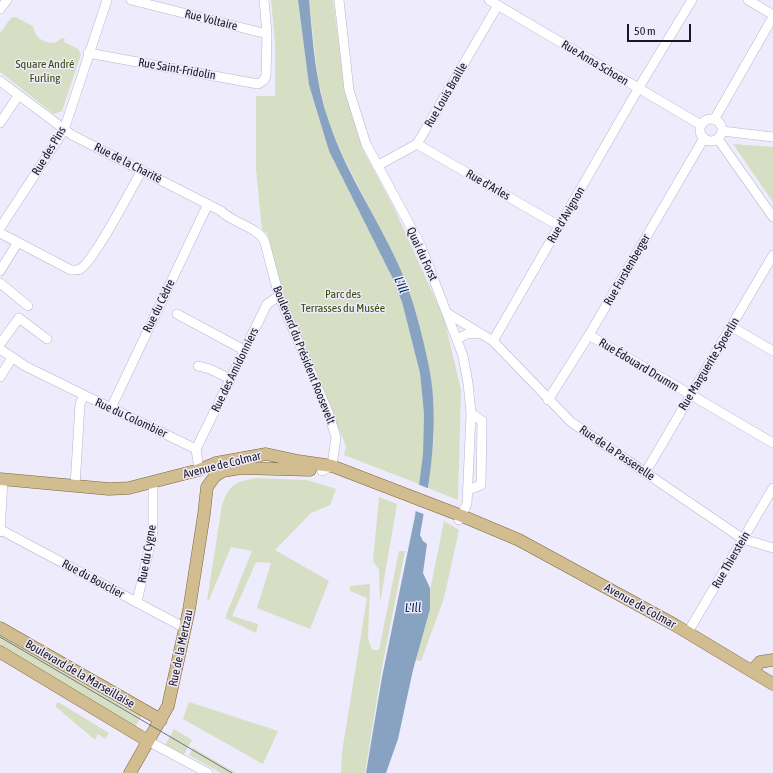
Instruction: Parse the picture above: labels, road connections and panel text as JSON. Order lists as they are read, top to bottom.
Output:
{
  "streets": {
    "main road": ["Avenue de Colmar", "Rue de la Mertzau", "Boulevard de la Marseillaise"],
    "street": [
      "Rue Voltaire",
      "Rue Anna Schoen",
      "Rue Saint-Fridolin",
      "Rue Louis Braille",
      "Rue des Pins",
      "Rue de la Charité",
      "Rue d'Arles",
      "Rue d'Avignon",
      "Quai du Forst",
      "Rue Furstenberger",
      "Rue du Cèdre",
      "Boulevard du Président Roosevelt",
      "Rue Marguerite Spoerlin",
      "Rue Édouard Drumm",
      "Rue des Amidonniers",
      "Rue du Colombier",
      "Rue de la Passerelle",
      "Rue du Cygne",
      "Rue Thierstein",
      "Rue du Bouclier"
    ]
  },
  "crossings": [
    ["Rue Voltaire", "Rue Saint-Fridolin"],
    ["Rue Anna Schoen", "Rue Louis Braille"],
    ["Rue Anna Schoen", "Rue d'Avignon"],
    ["Rue Anna Schoen", "Rue Furstenberger"],
    ["Rue Saint-Fridolin", "Rue des Pins"],
    ["Rue Louis Braille", "Rue d'Arles"],
    ["Rue des Pins", "Rue de la Charité"],
    ["Rue de la Charité", "Rue du Cèdre"],
    ["Rue de la Charité", "Boulevard du Président Roosevelt"],
    ["Rue d'Arles", "Rue d'Avignon"],
    ["Rue d'Avignon", "Rue de la Passerelle"],
    ["Quai du Forst", "Rue de la Passerelle"],
    ["Quai du Forst", "Avenue de Colmar"],
    ["Rue Furstenberger", "Rue Édouard Drumm"],
    ["Rue Furstenberger", "Rue de la Passerelle"],
    ["Rue du Cèdre", "Rue du Colombier"],
    ["Boulevard du Président Roosevelt", "Rue des Amidonniers"],
    ["Boulevard du Président Roosevelt", "Avenue de Colmar"],
    ["Rue Marguerite Spoerlin", "Rue Édouard Drumm"],
    ["Rue Marguerite Spoerlin", "Rue de la Passerelle"],
    ["Rue des Amidonniers", "Rue du Colombier"],
    ["Rue des Amidonniers", "Rue de la Mertzau"],
    ["Rue du Colombier", "Avenue de Colmar"],
    ["Rue du Colombier", "Rue de la Mertzau"],
    ["Rue de la Passerelle", "Rue Thierstein"],
    ["Avenue de Colmar", "Rue du Cygne"],
    ["Avenue de Colmar", "Rue Thierstein"],
    ["Avenue de Colmar", "Rue de la Mertzau"],
    ["Rue du Cygne", "Rue du Bouclier"],
    ["Rue du Bouclier", "Rue de la Mertzau"],
    ["Rue de la Mertzau", "Boulevard de la Marseillaise"]
  ],
  "water": ["L'Ill"],
  "parks": ["Square André Furling", "Parc des Terrasses du Musée"],
  "scale_bar": "50 m"
}
